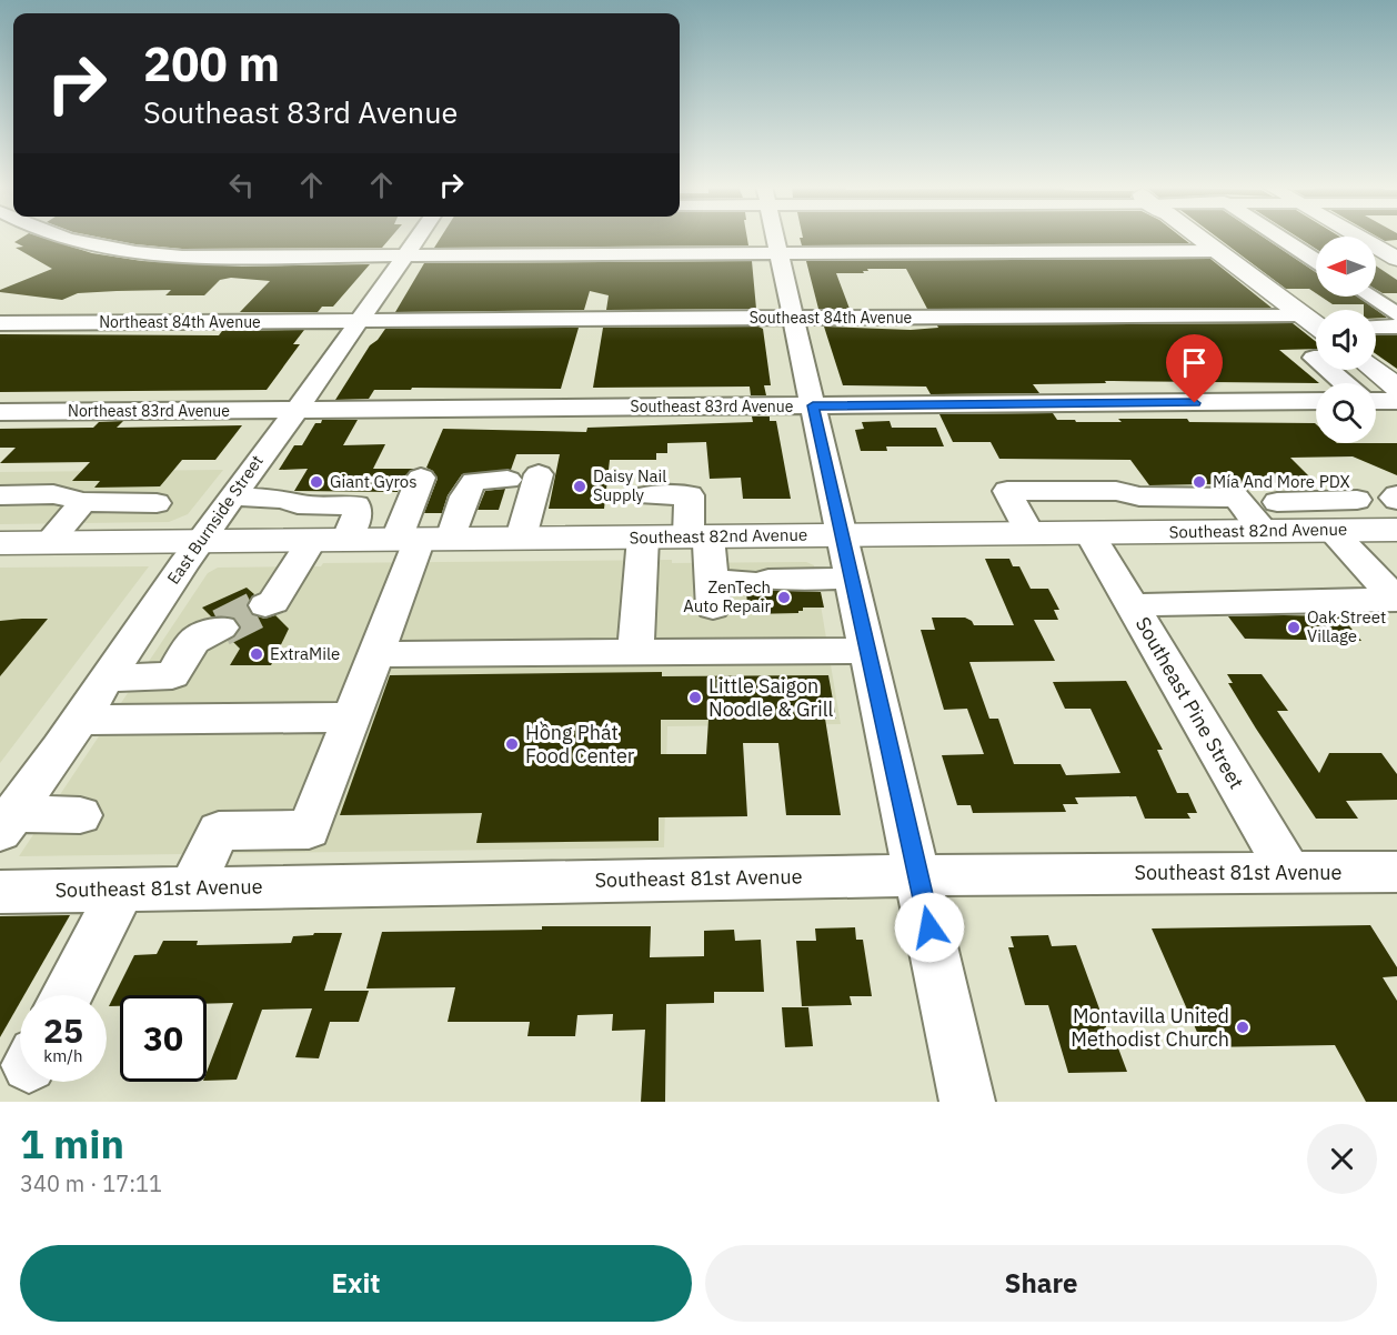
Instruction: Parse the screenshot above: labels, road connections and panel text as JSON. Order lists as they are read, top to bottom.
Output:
{
  "streets": {
    "main road": ["Southeast 82nd Avenue"],
    "street": [
      "Southeast 84th Avenue",
      "Northeast 84th Avenue",
      "Southeast 83rd Avenue",
      "Northeast 83rd Avenue",
      "East Burnside Street",
      "Southeast Pine Street",
      "Southeast 81st Avenue"
    ]
  },
  "crossings": [
    ["Southeast 84th Avenue", "Northeast 84th Avenue"],
    ["Southeast 84th Avenue", "East Burnside Street"],
    ["Northeast 84th Avenue", "East Burnside Street"],
    ["Southeast 83rd Avenue", "Northeast 83rd Avenue"],
    ["Southeast 83rd Avenue", "East Burnside Street"],
    ["Northeast 83rd Avenue", "East Burnside Street"],
    ["East Burnside Street", "Southeast 82nd Avenue"],
    ["Southeast 82nd Avenue", "Southeast Pine Street"],
    ["Southeast Pine Street", "Southeast 81st Avenue"]
  ],
  "places": [
    "Giant Gyros",
    "Mía And More PDX",
    "Daisy Nail Supply",
    "ZenTech Auto Repair",
    "Oak Street Village",
    "ExtraMile",
    "Little Saigon Noodle & Grill",
    "Hồng Phát Food Center",
    "Montavilla United Methodist Church"
  ],
  "north": "left",
  "page": {
    "turn": ["200 m", "Southeast 83rd Avenue"],
    "speed": "25 km/h",
    "limit": "30",
    "heading": ["1 min", "340 m · 17:11"],
    "buttons": ["Exit", "Share"]
  }
}
